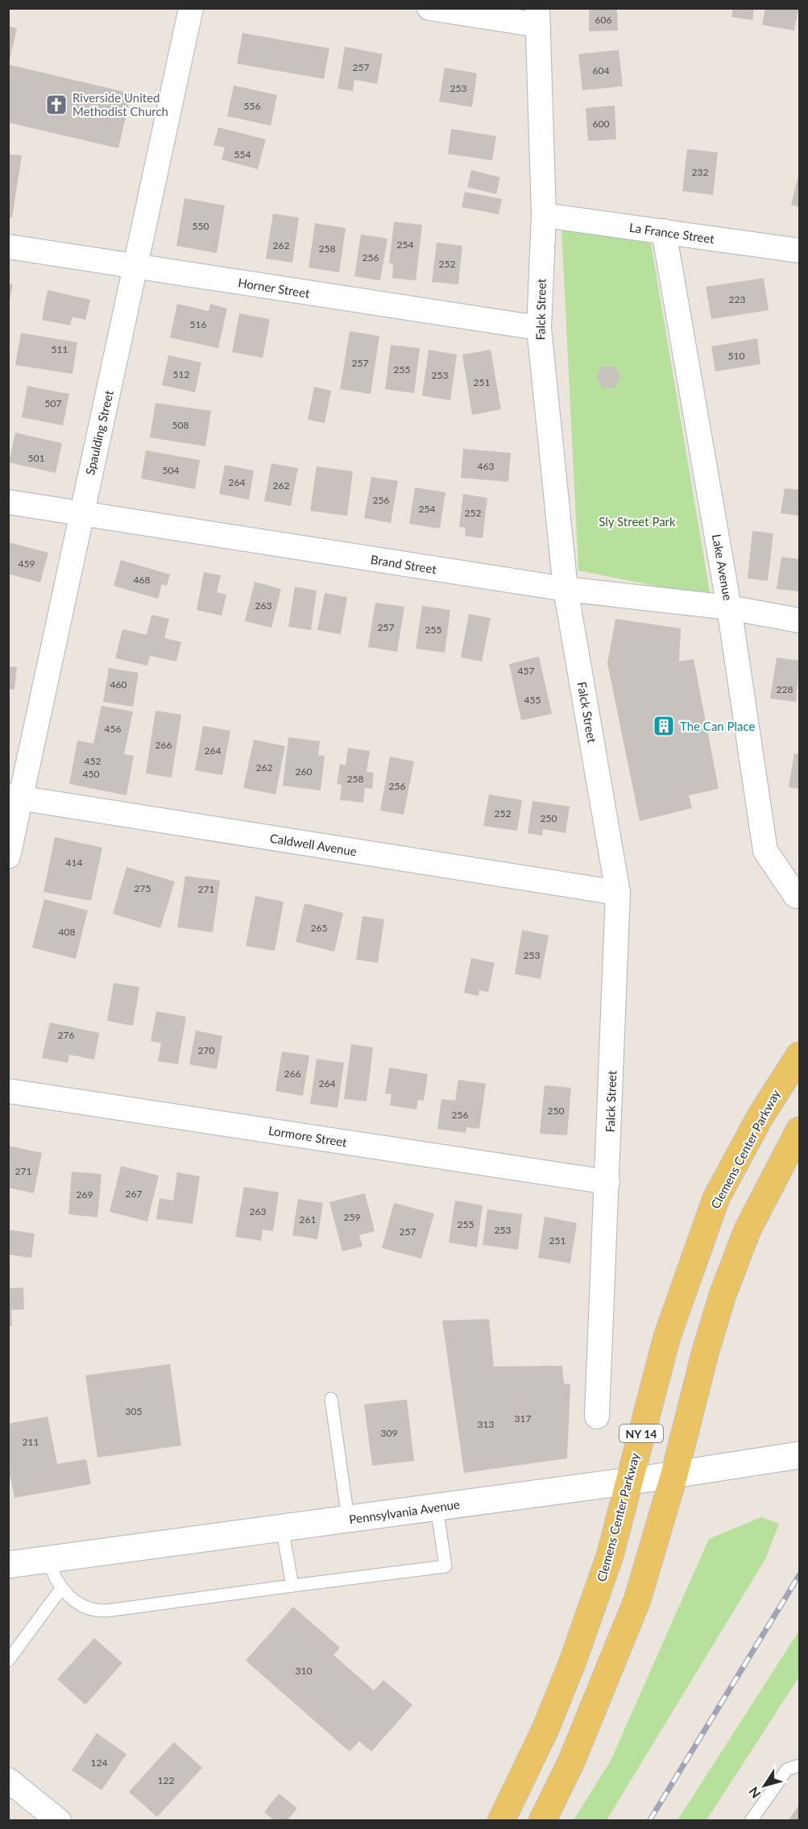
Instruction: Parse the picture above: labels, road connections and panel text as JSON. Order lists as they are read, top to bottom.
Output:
{
  "streets": {
    "main road": ["Clemens Center Parkway", "NY 14", "Pennsylvania Avenue"],
    "street": [
      "La France Street",
      "Horner Street",
      "Falck Street",
      "Spaulding Street",
      "Brand Street",
      "Lake Avenue",
      "Caldwell Avenue",
      "Lormore Street"
    ]
  },
  "crossings": [
    ["La France Street", "Falck Street"],
    ["La France Street", "Lake Avenue"],
    ["Horner Street", "Falck Street"],
    ["Horner Street", "Spaulding Street"],
    ["Falck Street", "Brand Street"],
    ["Falck Street", "Caldwell Avenue"],
    ["Falck Street", "Lormore Street"],
    ["Spaulding Street", "Brand Street"],
    ["Spaulding Street", "Caldwell Avenue"],
    ["Brand Street", "Lake Avenue"],
    ["Clemens Center Parkway", "Pennsylvania Avenue"]
  ],
  "parks": ["Sly Street Park"],
  "places": {
    "church": ["Riverside United Methodist Church"],
    "building": ["The Can Place"]
  },
  "house_numbers": [
    "606",
    "257",
    "604",
    "253",
    "556",
    "600",
    "554",
    "232",
    "550",
    "254",
    "262",
    "258",
    "256",
    "252",
    "223",
    "516",
    "511",
    "510",
    "257",
    "255",
    "512",
    "253",
    "251",
    "507",
    "508",
    "501",
    "463",
    "504",
    "264",
    "262",
    "256",
    "254",
    "252",
    "459",
    "468",
    "263",
    "257",
    "255",
    "457",
    "460",
    "228",
    "455",
    "456",
    "266",
    "264",
    "452",
    "262",
    "260",
    "450",
    "258",
    "256",
    "252",
    "250",
    "414",
    "275",
    "271",
    "265",
    "408",
    "253",
    "276",
    "270",
    "266",
    "264",
    "250",
    "256",
    "271",
    "267",
    "269",
    "263",
    "259",
    "261",
    "255",
    "253",
    "257",
    "251",
    "305",
    "317",
    "313",
    "309",
    "211",
    "310",
    "124",
    "122"
  ],
  "north": "bottom left"
}
